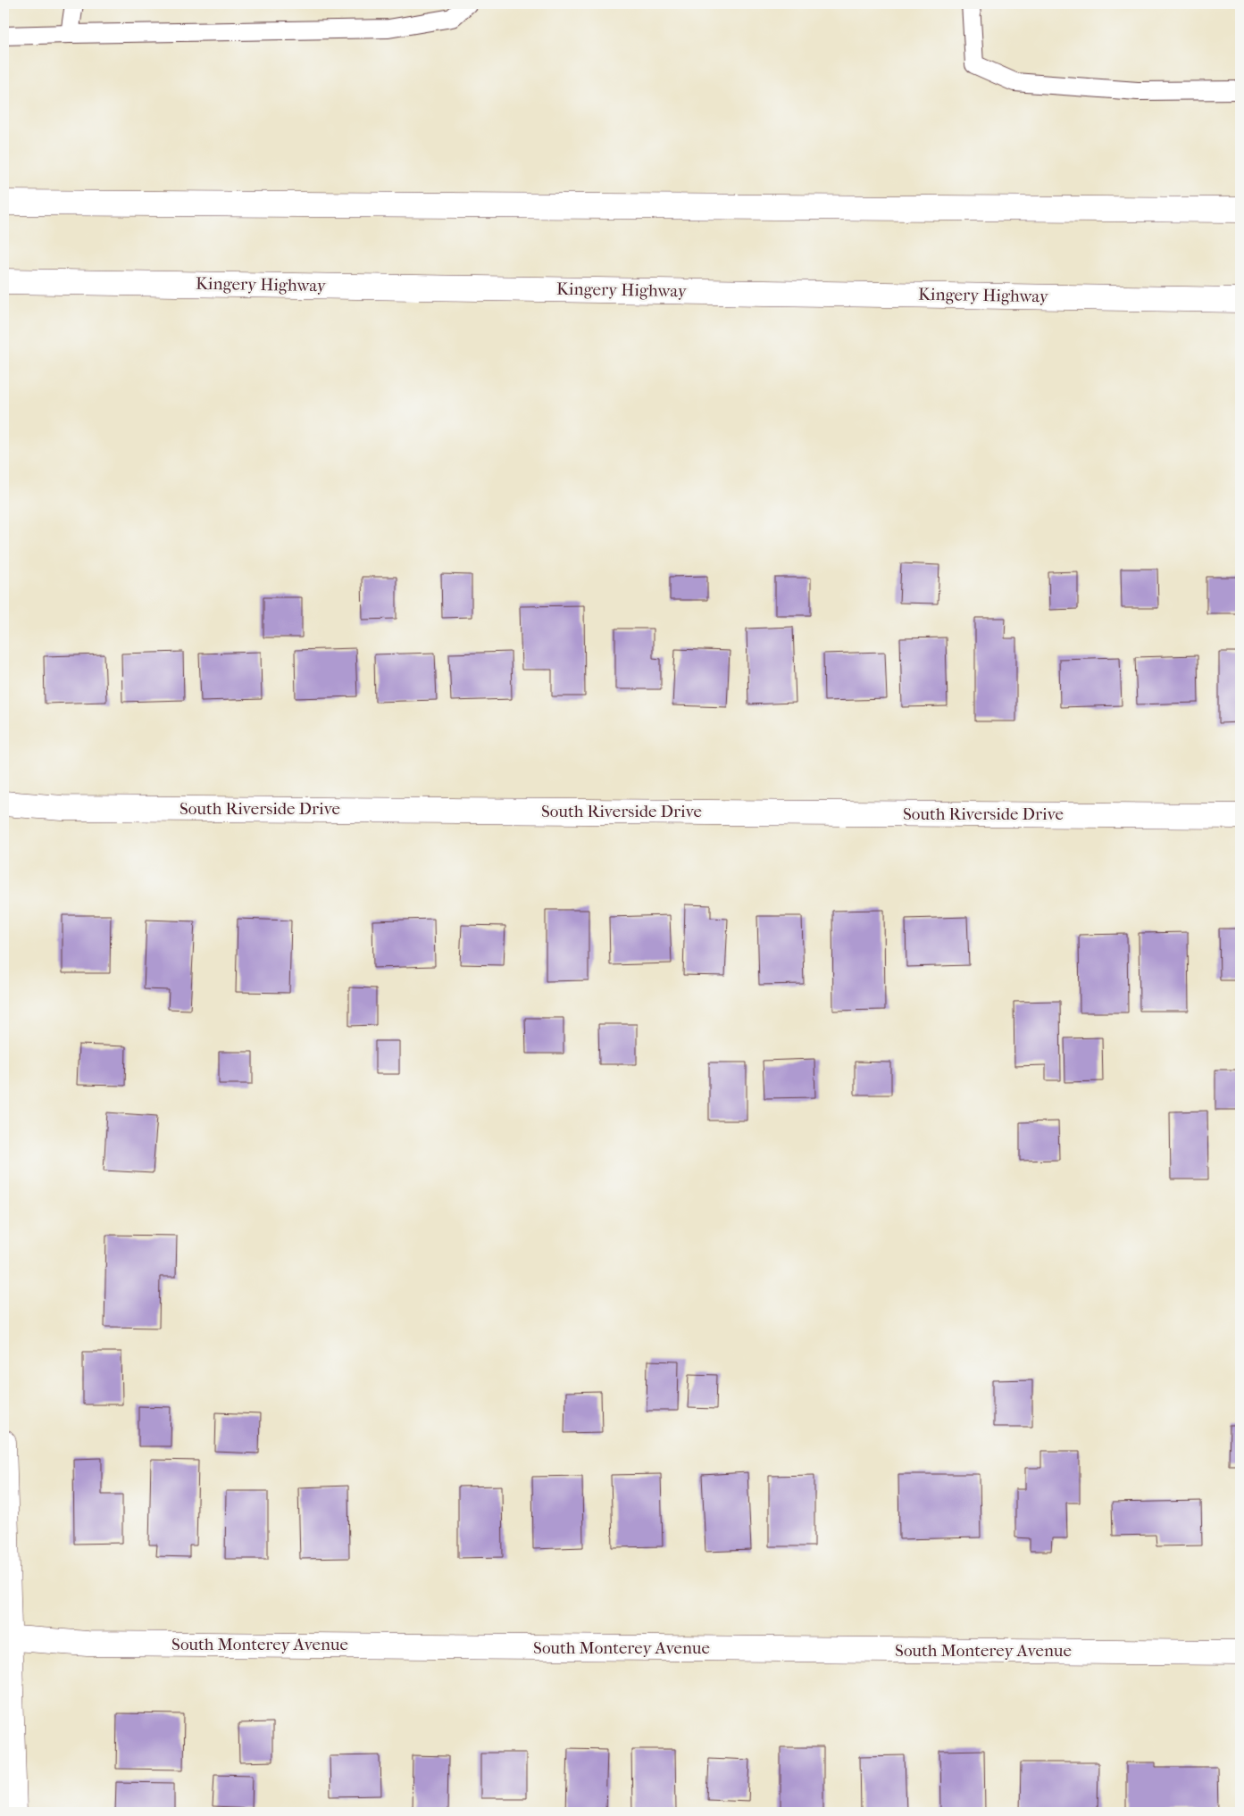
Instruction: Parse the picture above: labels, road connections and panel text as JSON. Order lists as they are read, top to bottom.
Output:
{
  "streets": {
    "main road": ["Kingery Highway", "South Riverside Drive", "South Monterey Avenue"]
  }
}
